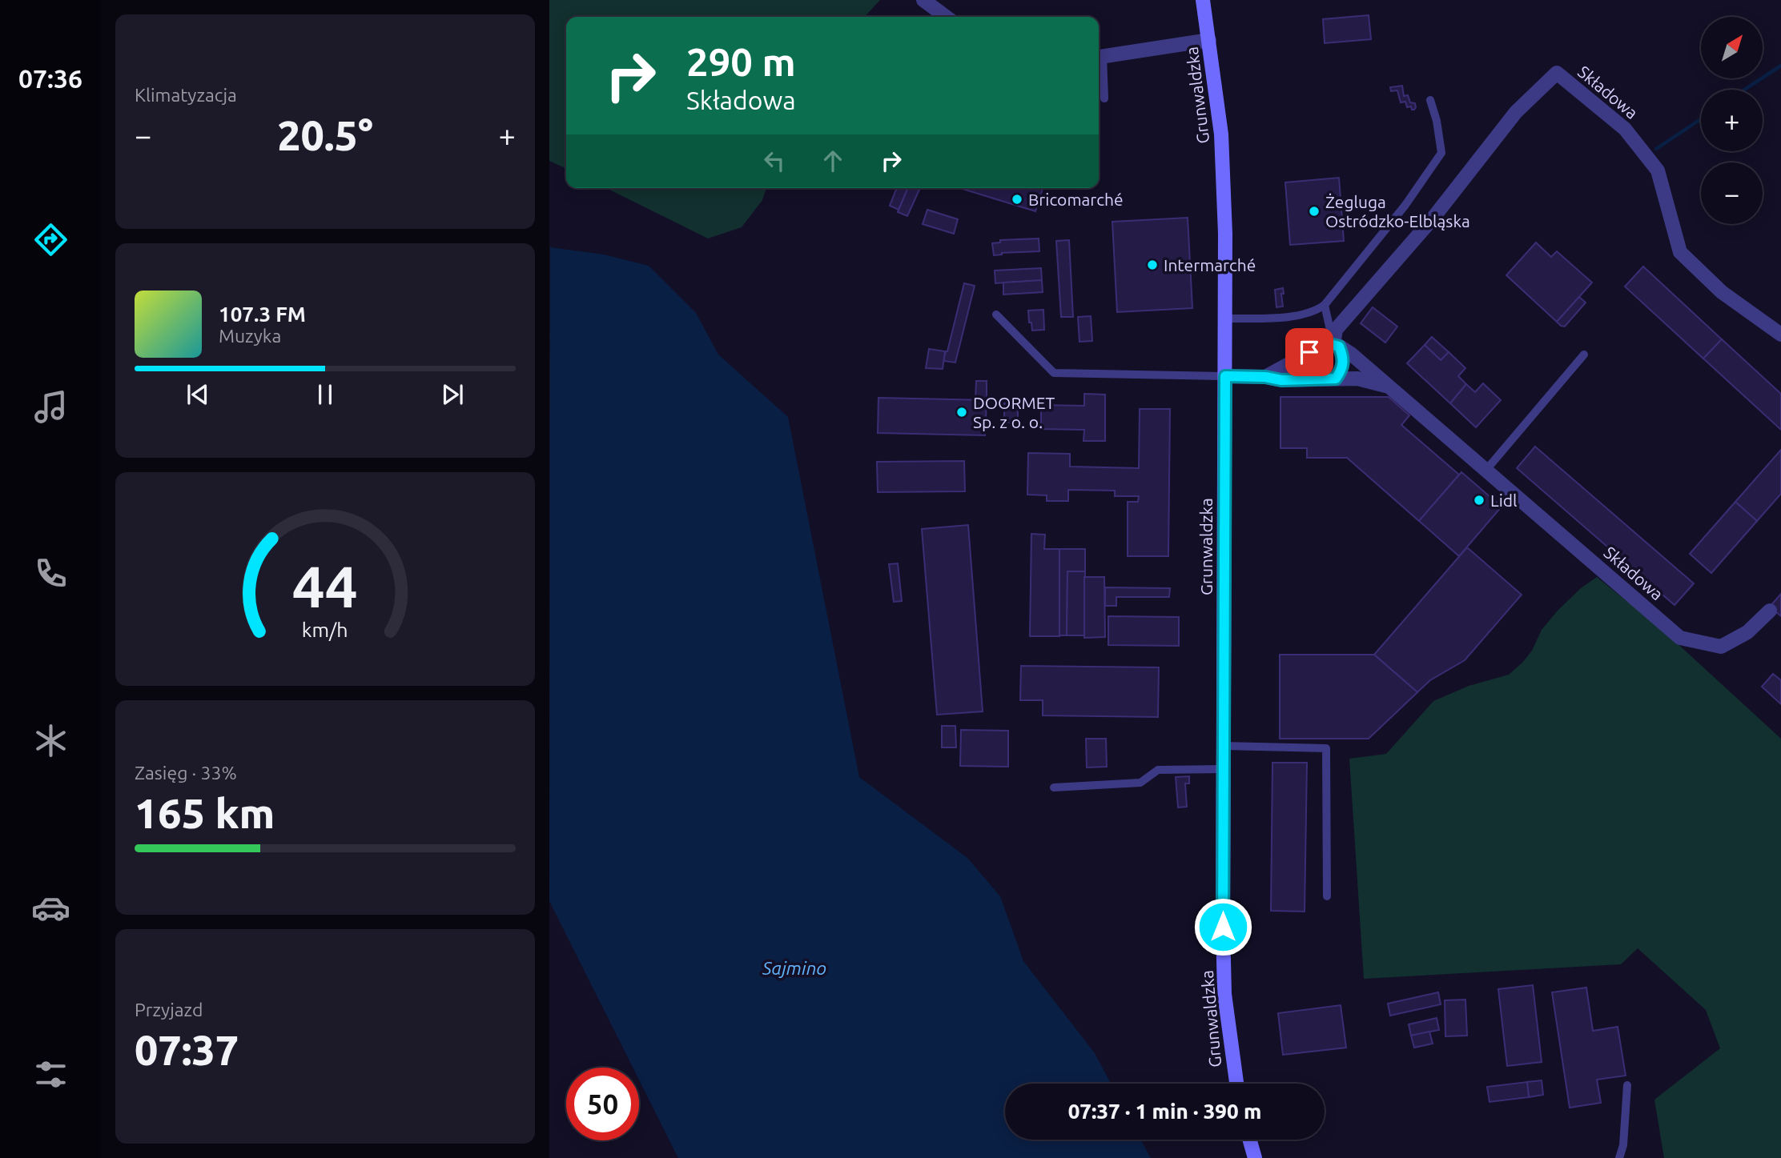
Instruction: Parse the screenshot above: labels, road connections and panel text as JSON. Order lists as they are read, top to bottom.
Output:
{
  "streets": {
    "main road": ["Grunwaldzka"],
    "street": ["Składowa"]
  },
  "crossings": [
    ["Składowa", "Grunwaldzka"]
  ],
  "water": ["Sajmino"],
  "places": [
    "Bricomarché",
    "Żegluga Ostródzko-Elbląska",
    "Intermarché",
    "DOORMET Sp. z o. o.",
    "Lidl"
  ],
  "north": "top right",
  "page": {
    "tabs": "07:36",
    "tile": [
      "Klimatyzacja",
      ["Zasięg · 33%", "165 km"],
      ["Przyjazd", "07:37"]
    ],
    "map_buttons": ["+", "−"],
    "turn": ["290 m", "Składowa"],
    "heat": ["−", "20.5°", "+"],
    "song": ["107.3 FM", "Muzyka"],
    "limit": "50",
    "trip": "07:37 · 1 min · 390 m",
    "gauge": ["44", "km/h"]
  }
}
